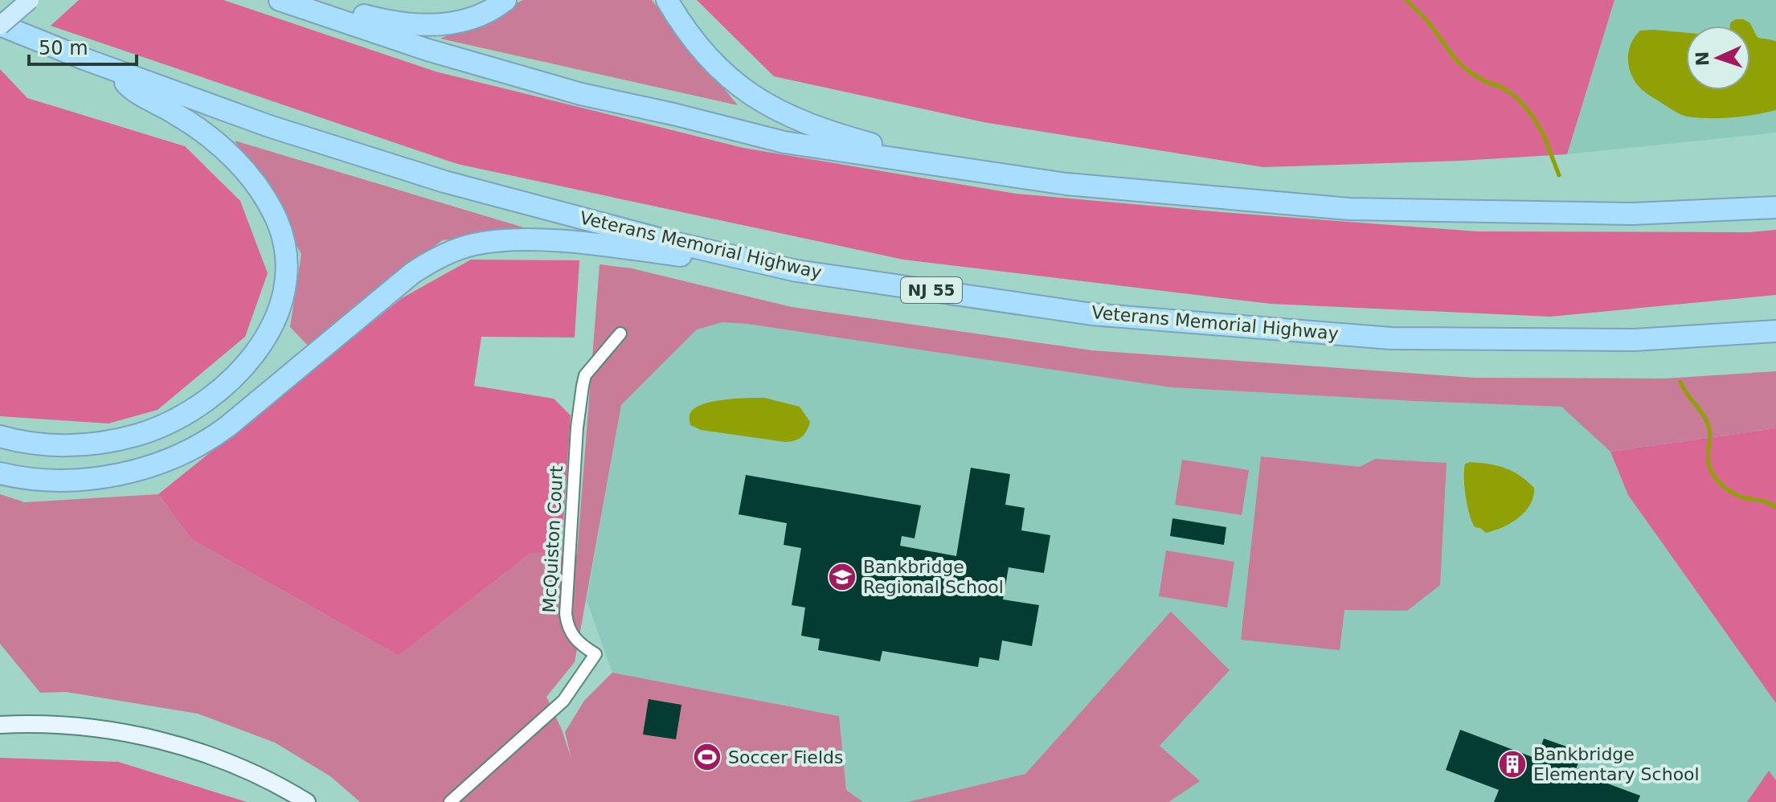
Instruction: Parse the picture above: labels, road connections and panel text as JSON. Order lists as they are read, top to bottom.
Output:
{
  "streets": {
    "highway": ["Veterans Memorial Highway", "NJ 55"],
    "street": ["McQuiston Court"]
  },
  "places": {
    "school or university": ["Bankbridge Regional School"],
    "sports": ["Soccer Fields"],
    "building": ["Bankbridge Elementary School"]
  },
  "scale_bar": "50 m",
  "north": "left"
}
